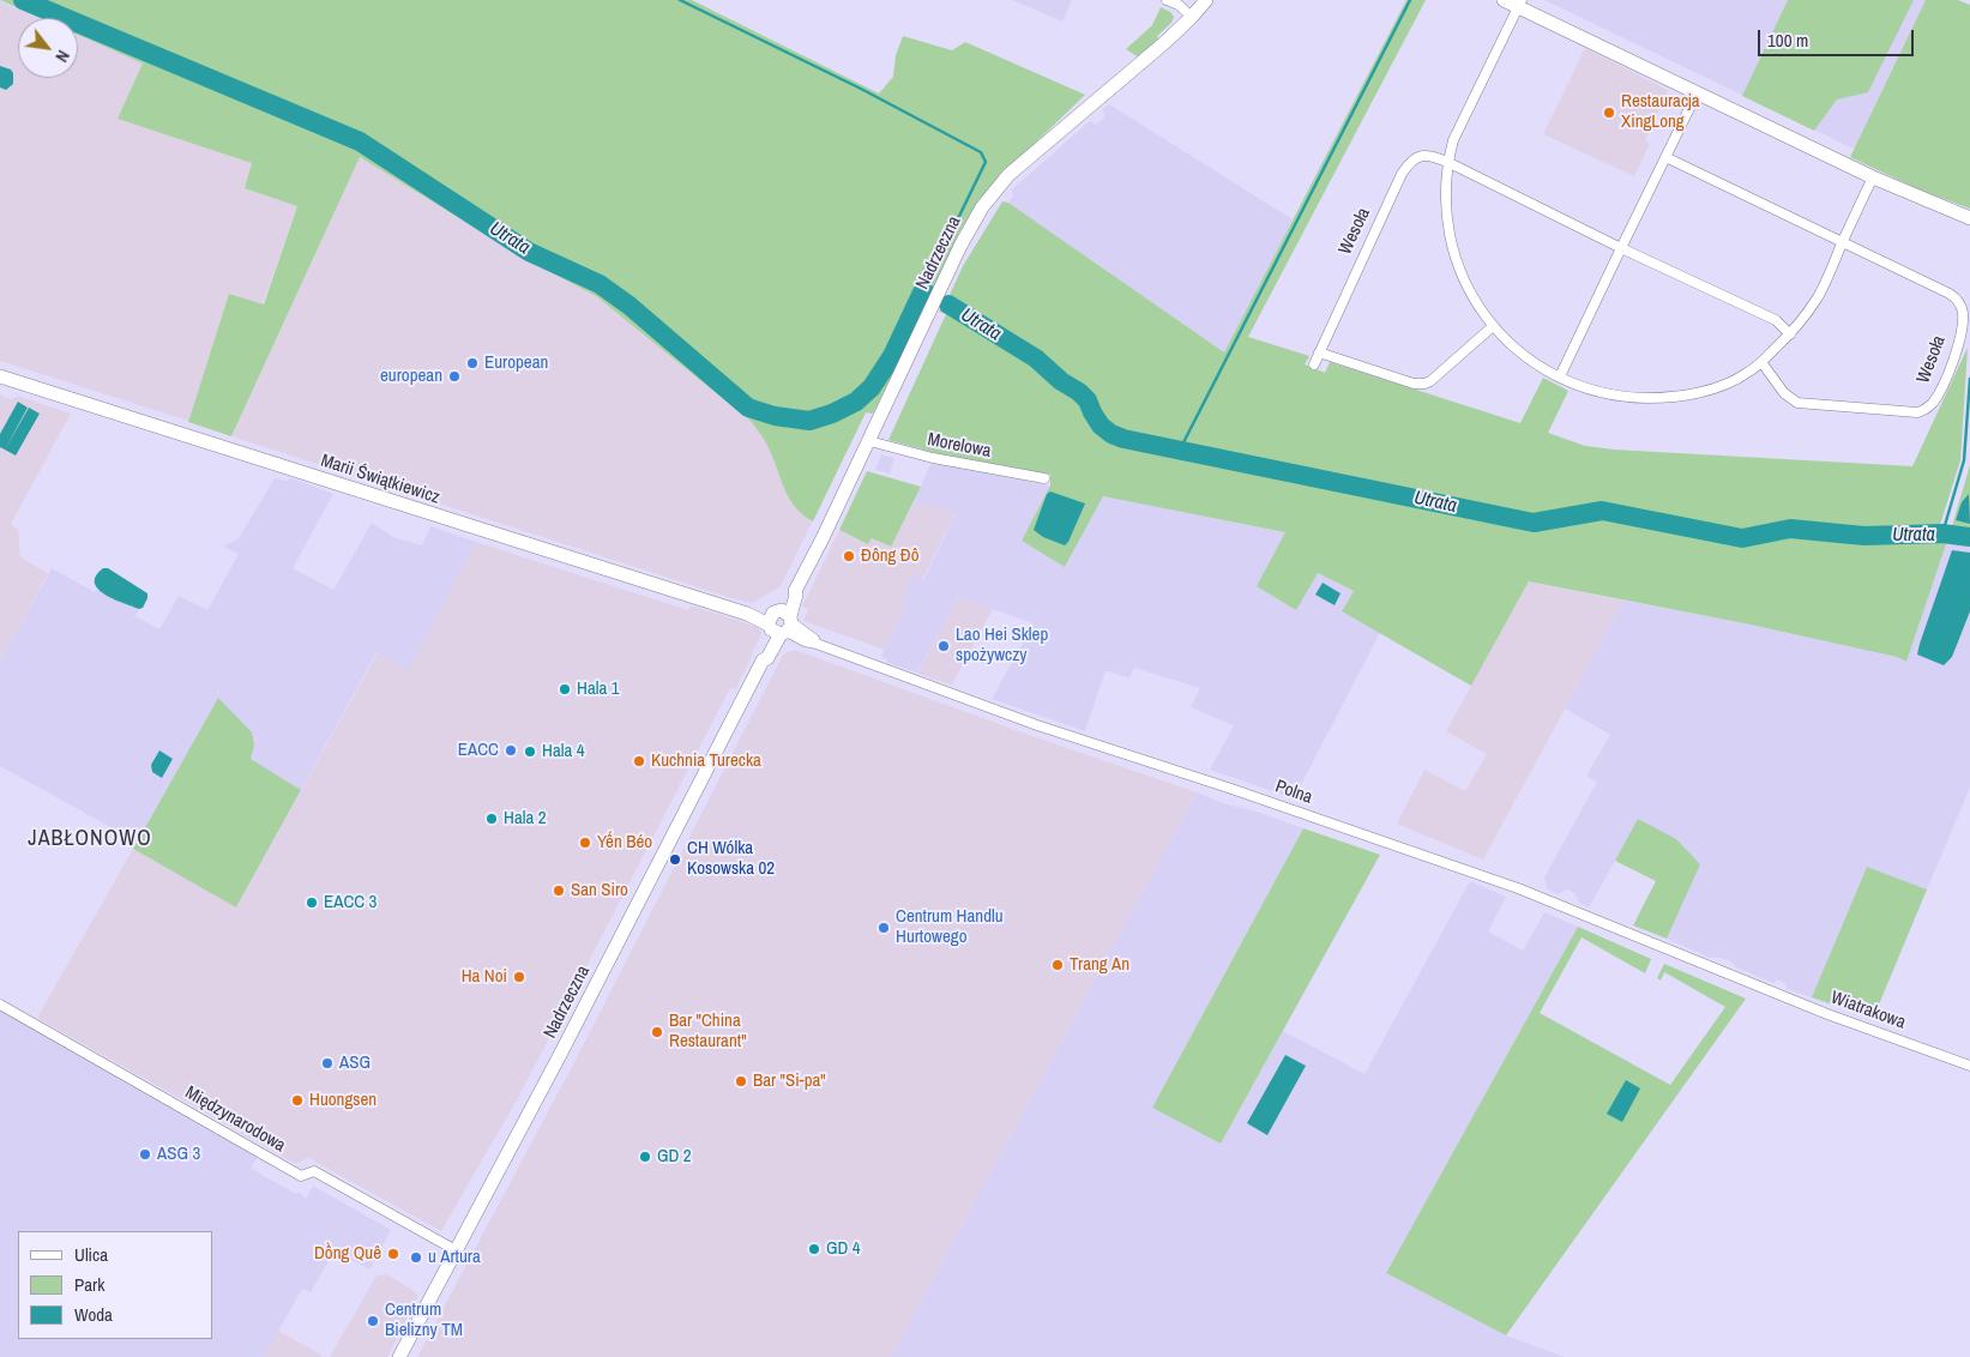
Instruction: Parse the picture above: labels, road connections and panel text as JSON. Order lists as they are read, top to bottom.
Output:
{
  "streets": {
    "street": [
      "Wesoła",
      "Nadrzeczna",
      "Morelowa",
      "Marii Świątkiewicz",
      "Polna",
      "Wiatrakowa",
      "Międzynarodowa"
    ]
  },
  "crossings": [
    ["Nadrzeczna", "Morelowa"],
    ["Nadrzeczna", "Marii Świątkiewicz"],
    ["Nadrzeczna", "Polna"],
    ["Nadrzeczna", "Międzynarodowa"],
    ["Marii Świątkiewicz", "Polna"],
    ["Polna", "Wiatrakowa"]
  ],
  "districts": ["JABŁONOWO"],
  "water": ["Utrata"],
  "places": [
    "Restauracja XingLong",
    "European",
    "european",
    "Đông Đô",
    "Lao Hei Sklep spożywczy",
    "Hala 1",
    "EACC",
    "Hala 4",
    "Kuchnia Turecka",
    "Hala 2",
    "Yến Béo",
    "CH Wólka Kosowska 02",
    "San Siro",
    "EACC 3",
    "Centrum Handlu Hurtowego",
    "Trang An",
    "Ha Noi",
    "Bar \"China Restaurant\"",
    "ASG",
    "Bar \"Si-pa\"",
    "Huongsen",
    "ASG 3",
    "GD 2",
    "GD 4",
    "Dồng Quê",
    "u Artura",
    "Centrum Bielizny TM"
  ],
  "legend": ["Ulica", "Park", "Woda"],
  "scale_bar": "100 m",
  "north": "bottom right"
}
